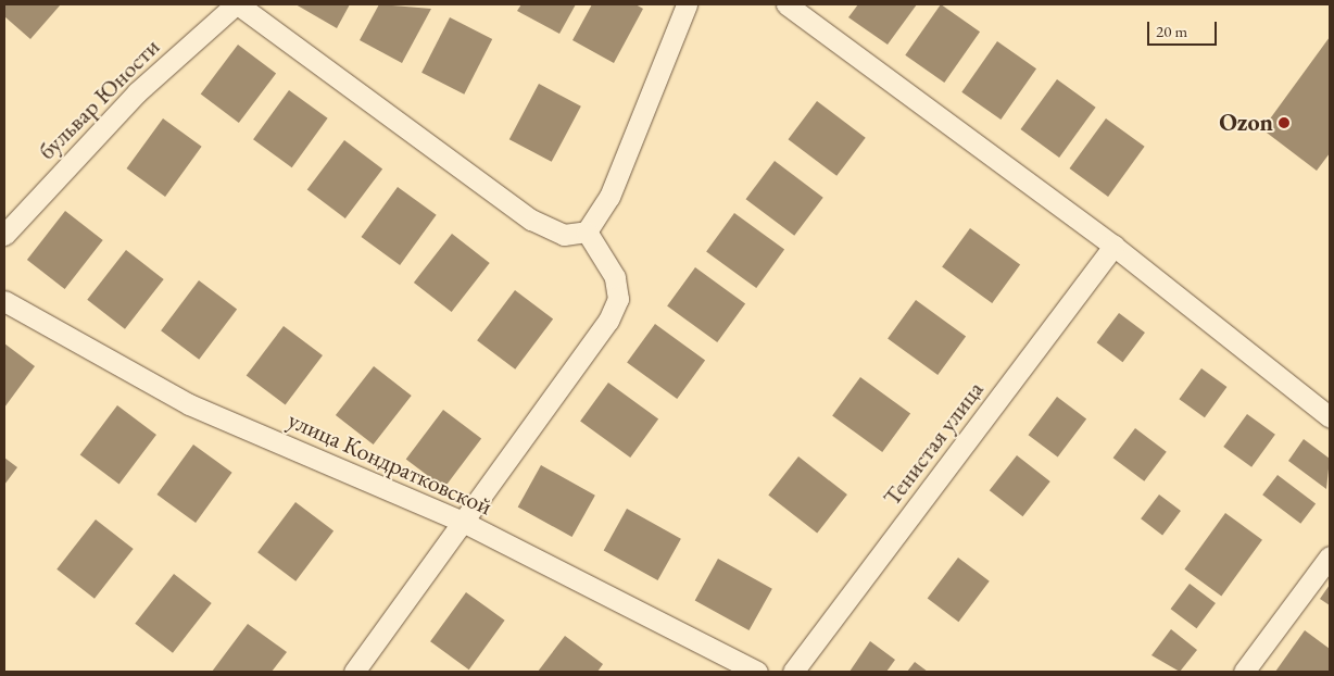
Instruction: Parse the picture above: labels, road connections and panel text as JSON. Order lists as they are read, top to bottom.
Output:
{
  "streets": {
    "street": ["бульвар Юности", "Тенистая улица", "улица Кондратковской"]
  },
  "places": ["Ozon"],
  "scale_bar": "20 m"
}
